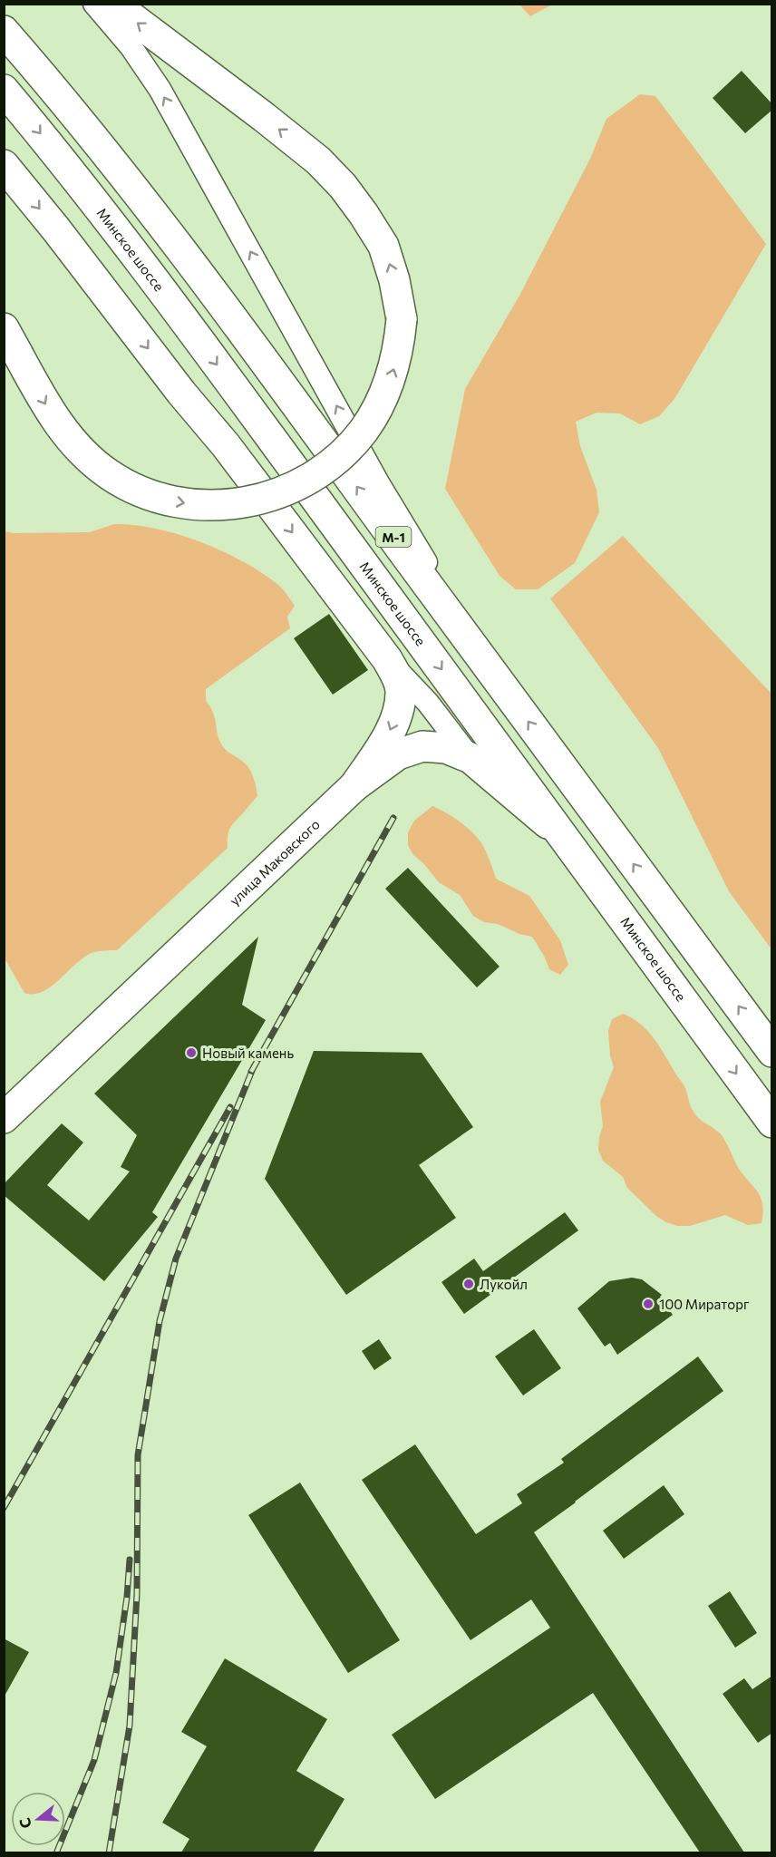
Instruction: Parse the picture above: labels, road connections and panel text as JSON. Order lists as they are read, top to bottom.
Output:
{
  "streets": {
    "main road": ["Минское шоссе", "М-1", "улица Маковского"]
  },
  "crossings": [
    ["Минское шоссе", "улица Маковского"]
  ],
  "places": ["Новый камень", "Лукойл", "100 Мираторг"],
  "north": "left"
}
